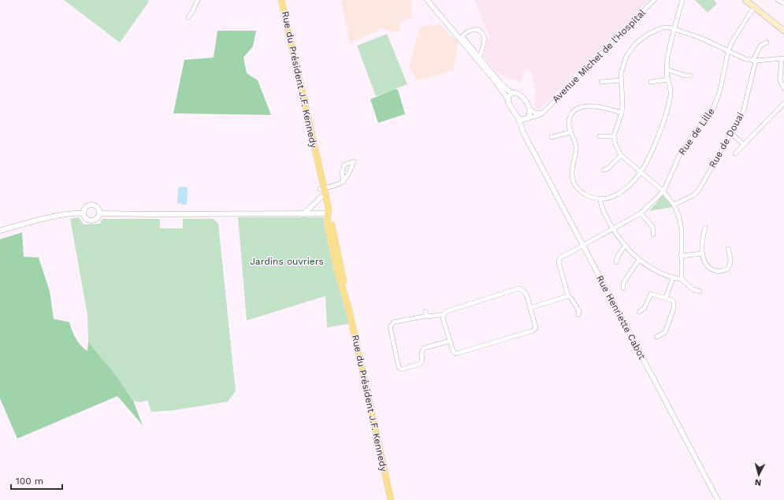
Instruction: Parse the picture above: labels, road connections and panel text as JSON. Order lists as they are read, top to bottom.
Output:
{
  "streets": {
    "main road": ["Rue du Président J.F. Kennedy"],
    "street": [
      "Avenue Michel de l'Hospital",
      "Rue de Lille",
      "Rue de Douai",
      "Rue Henriette Cabot"
    ]
  },
  "crossings": [
    ["Rue de Lille", "Rue Henriette Cabot"]
  ],
  "parks": ["Jardins ouvriers"],
  "scale_bar": "100 m",
  "north": "bottom"
}
